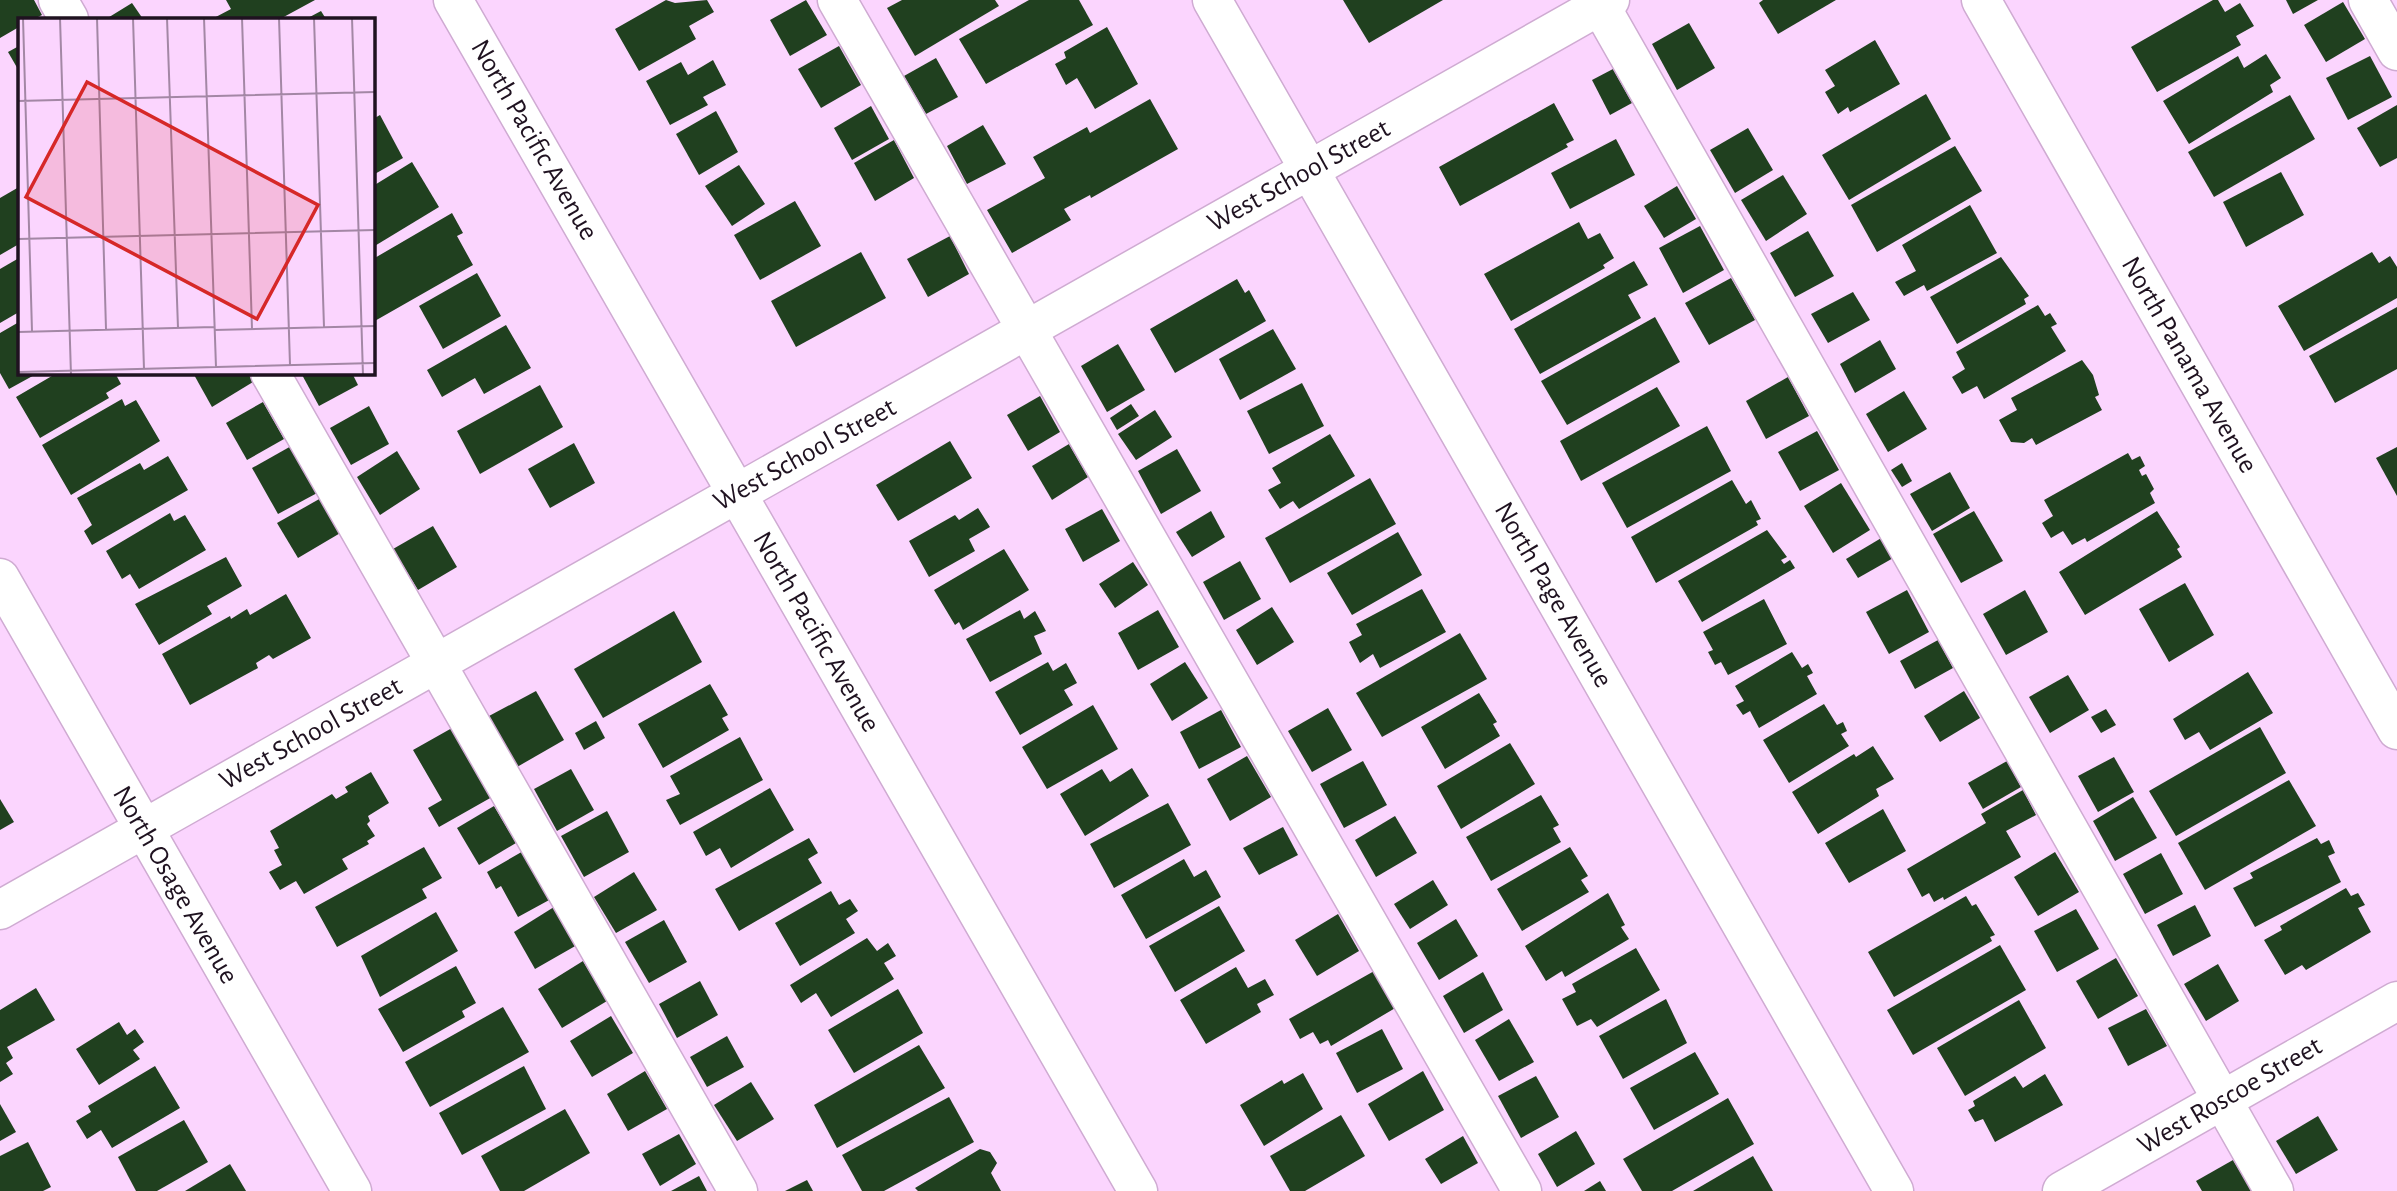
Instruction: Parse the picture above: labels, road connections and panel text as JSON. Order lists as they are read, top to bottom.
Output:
{
  "streets": {
    "street": [
      "North Pacific Avenue",
      "West School Street",
      "North Panama Avenue",
      "North Page Avenue",
      "North Osage Avenue",
      "West Roscoe Street"
    ]
  },
  "crossings": [
    ["North Pacific Avenue", "West School Street"],
    ["West School Street", "North Page Avenue"],
    ["West School Street", "North Osage Avenue"]
  ]
}
